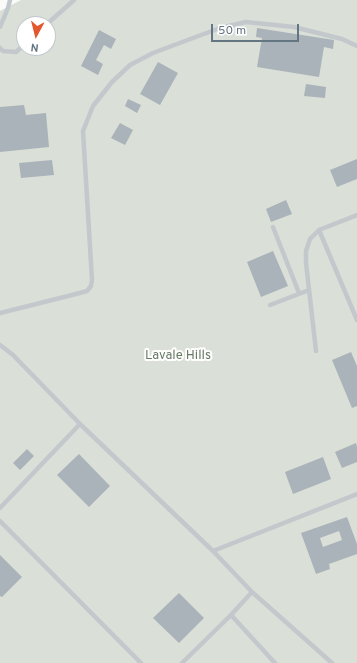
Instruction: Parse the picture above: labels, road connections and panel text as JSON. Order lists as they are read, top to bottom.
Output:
{
  "parks": ["Lavale Hills"],
  "scale_bar": "50 m",
  "north": "bottom"
}
